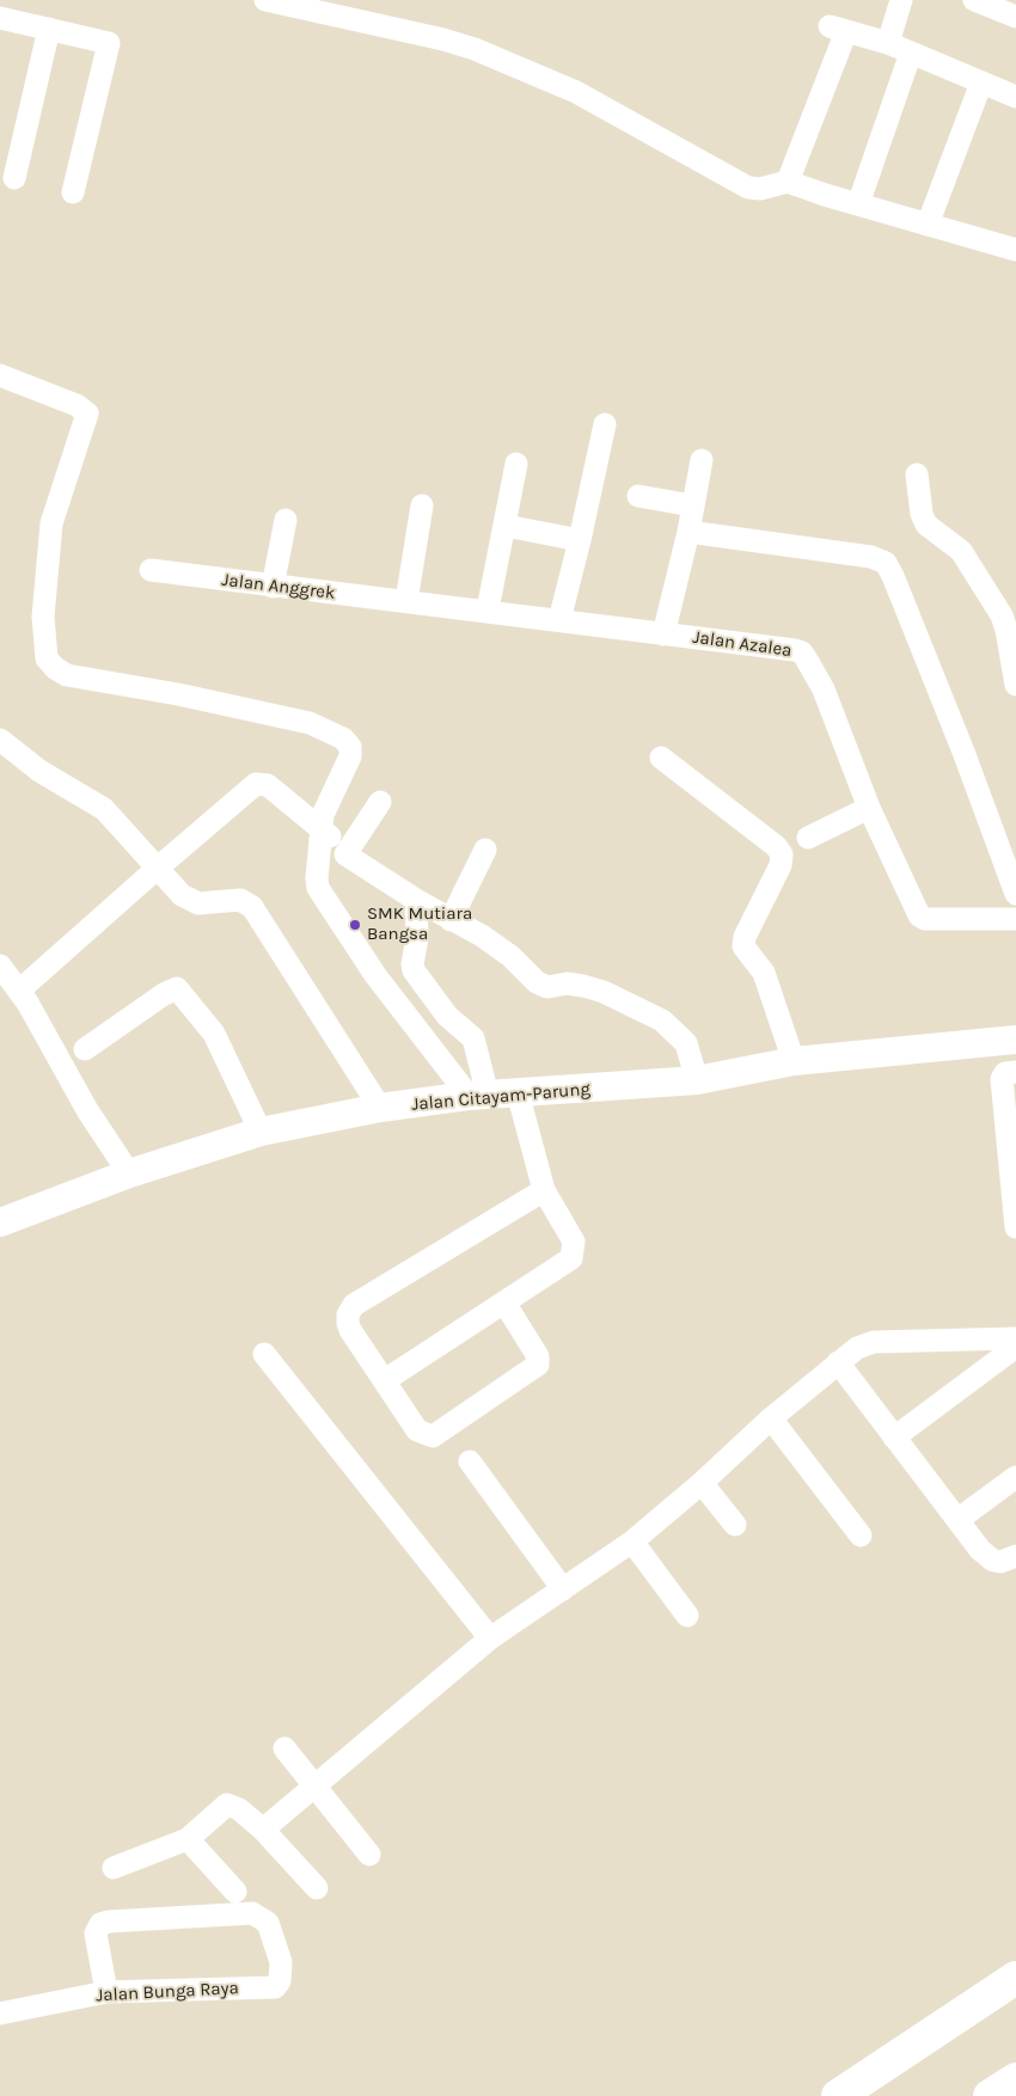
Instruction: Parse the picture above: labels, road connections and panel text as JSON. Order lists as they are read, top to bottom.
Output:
{
  "streets": {
    "main road": ["Jalan Citayam-Parung"],
    "street": ["Jalan Anggrek", "Jalan Azalea", "Jalan Bunga Raya"]
  },
  "crossings": [
    ["Jalan Anggrek", "Jalan Azalea"]
  ],
  "places": ["SMK Mutiara Bangsa"]
}
